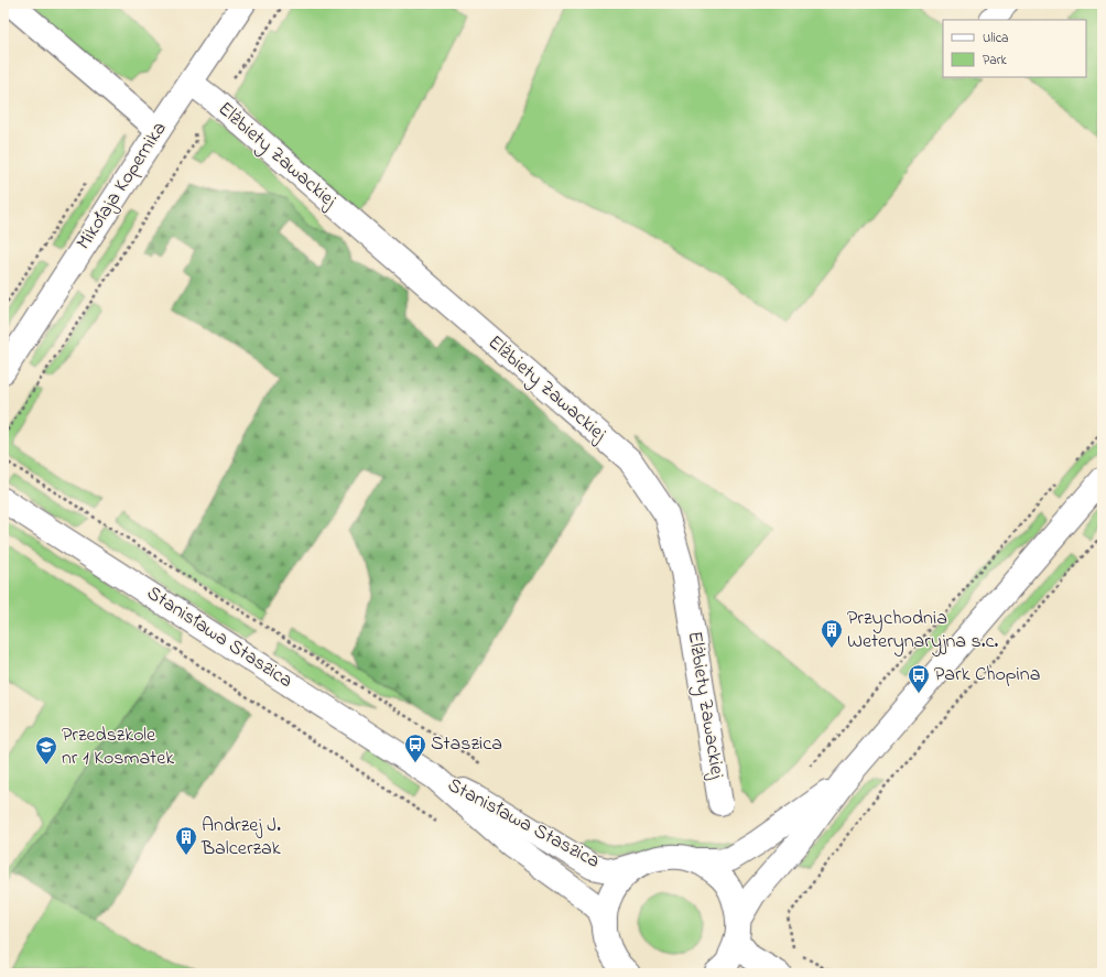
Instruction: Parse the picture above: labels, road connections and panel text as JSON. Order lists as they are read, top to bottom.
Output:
{
  "streets": {
    "street": ["Elżbiety Zawackiej", "Mikołaja Kopernika", "Stanisława Staszica"]
  },
  "crossings": [
    ["Elżbiety Zawackiej", "Mikołaja Kopernika"]
  ],
  "places": {
    "building": ["Przychodnia Weterynaryjna s.c.", "Andrzej J. Balcerzak"],
    "bus stop": ["Park Chopina", "Staszica"],
    "school or university": ["Przedszkole nr 1 Kosmatek"]
  },
  "legend": ["Ulica", "Park"]
}
